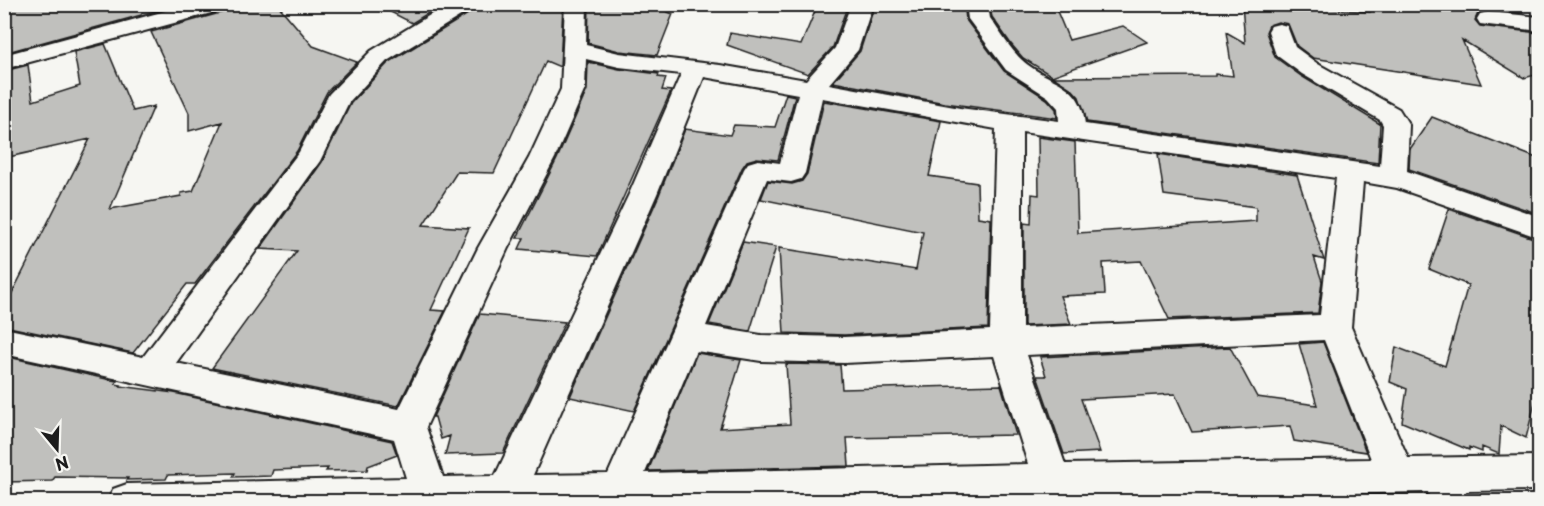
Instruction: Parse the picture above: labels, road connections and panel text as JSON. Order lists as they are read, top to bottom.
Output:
{
  "north": "bottom"
}
